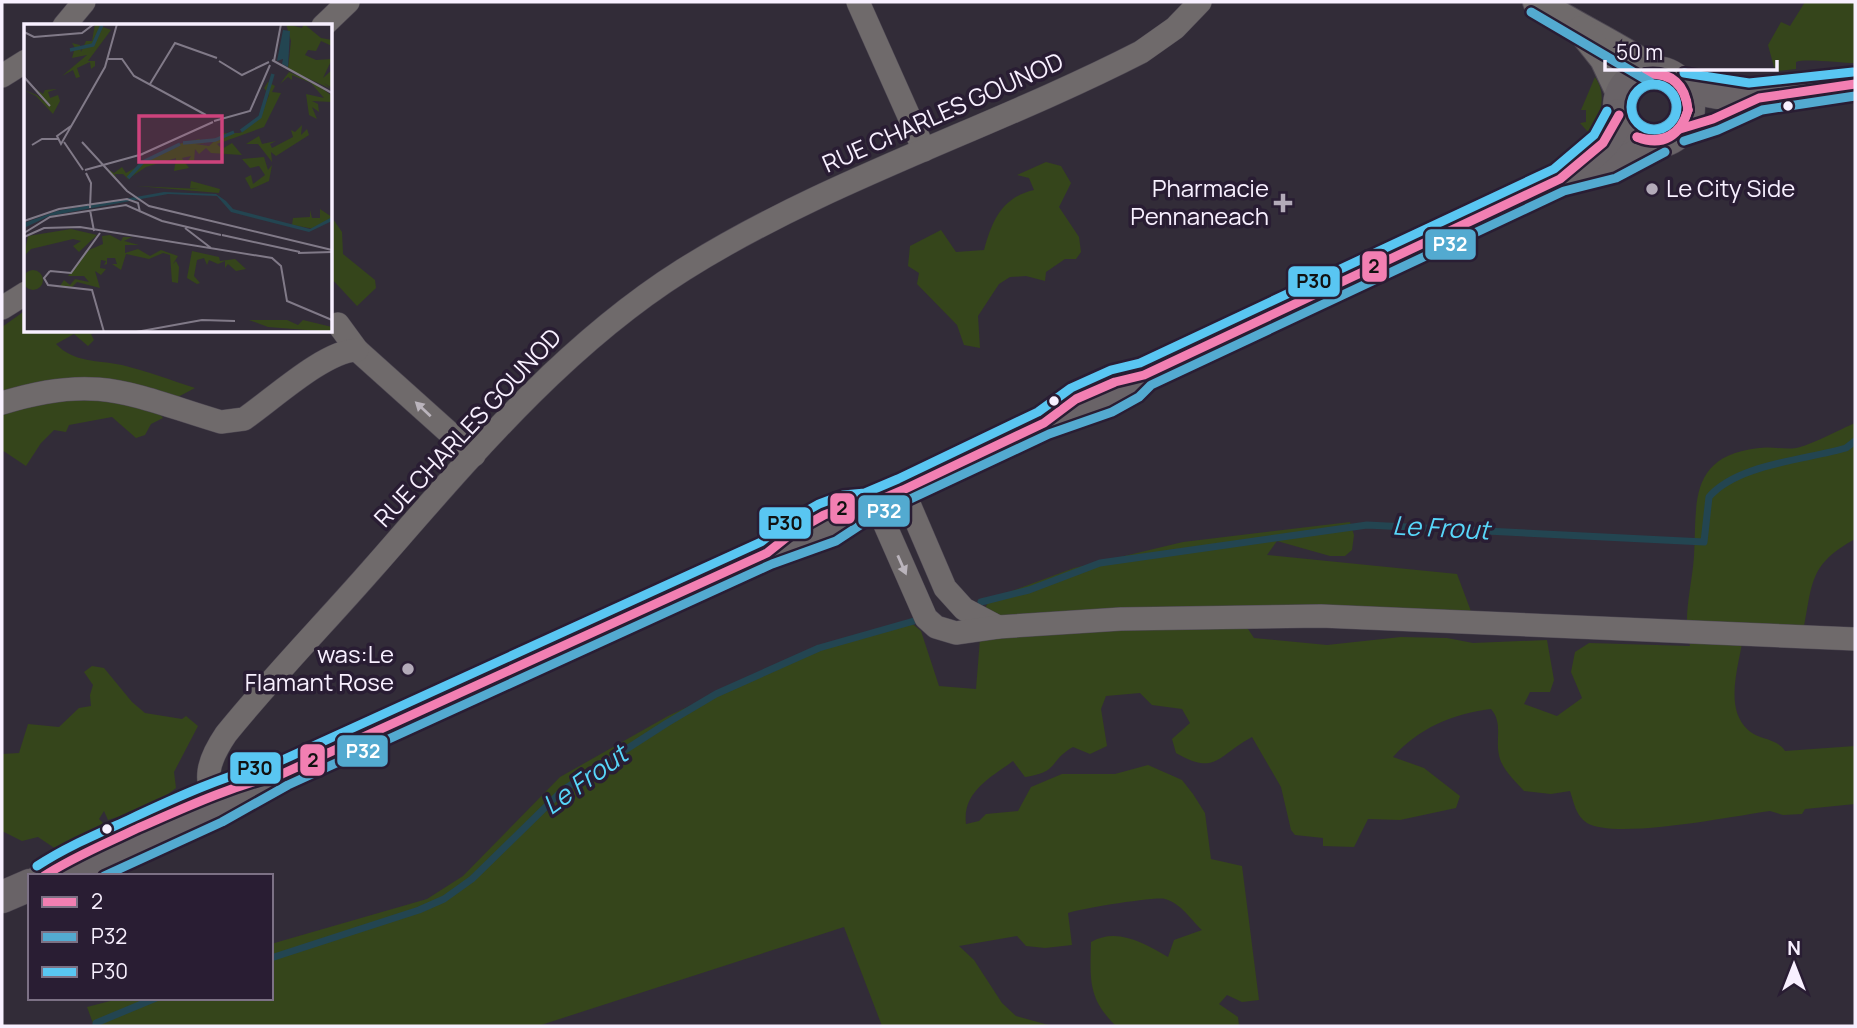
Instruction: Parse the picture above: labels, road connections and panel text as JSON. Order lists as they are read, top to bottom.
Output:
{
  "streets": {
    "street": ["RUE CHARLES GOUNOD"]
  },
  "water": ["Le Frout"],
  "places": {
    "other": ["Le City Side", "was:Le Flamant Rose"],
    "health": ["Pharmacie Pennaneach"]
  },
  "lines": ["transit line P32", "transit line P30", "transit line 2"],
  "legend": ["2", "P32", "P30"],
  "scale_bar": "50 m",
  "north": "top"
}
